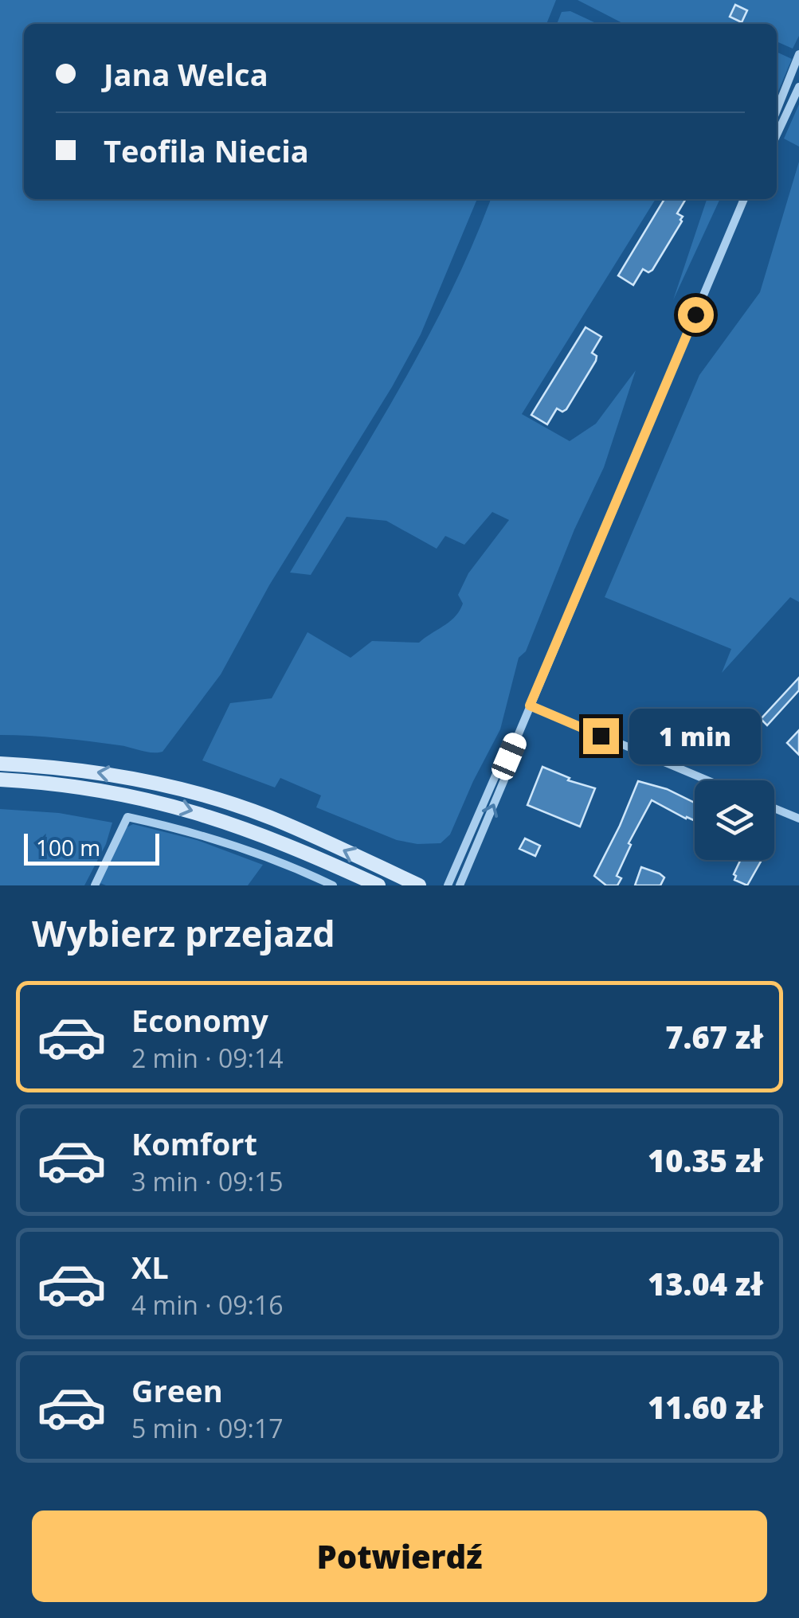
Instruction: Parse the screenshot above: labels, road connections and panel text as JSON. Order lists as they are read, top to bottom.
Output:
{
  "scale_bar": "100 m",
  "page": {
    "banner": ["Jana Welca", "Teofila Niecia"],
    "bubble": "1 min",
    "scale": "100 m",
    "heading": "Wybierz przejazd",
    "list": [
      {
        "name": "Economy",
        "note": "2 min · 09:14",
        "value": "7.67 zł"
      },
      {
        "name": "Komfort",
        "note": "3 min · 09:15",
        "value": "10.35 zł"
      },
      {
        "name": "XL",
        "note": "4 min · 09:16",
        "value": "13.04 zł"
      },
      {
        "name": "Green",
        "note": "5 min · 09:17",
        "value": "11.60 zł"
      }
    ],
    "buttons": "Potwierdź"
  }
}
